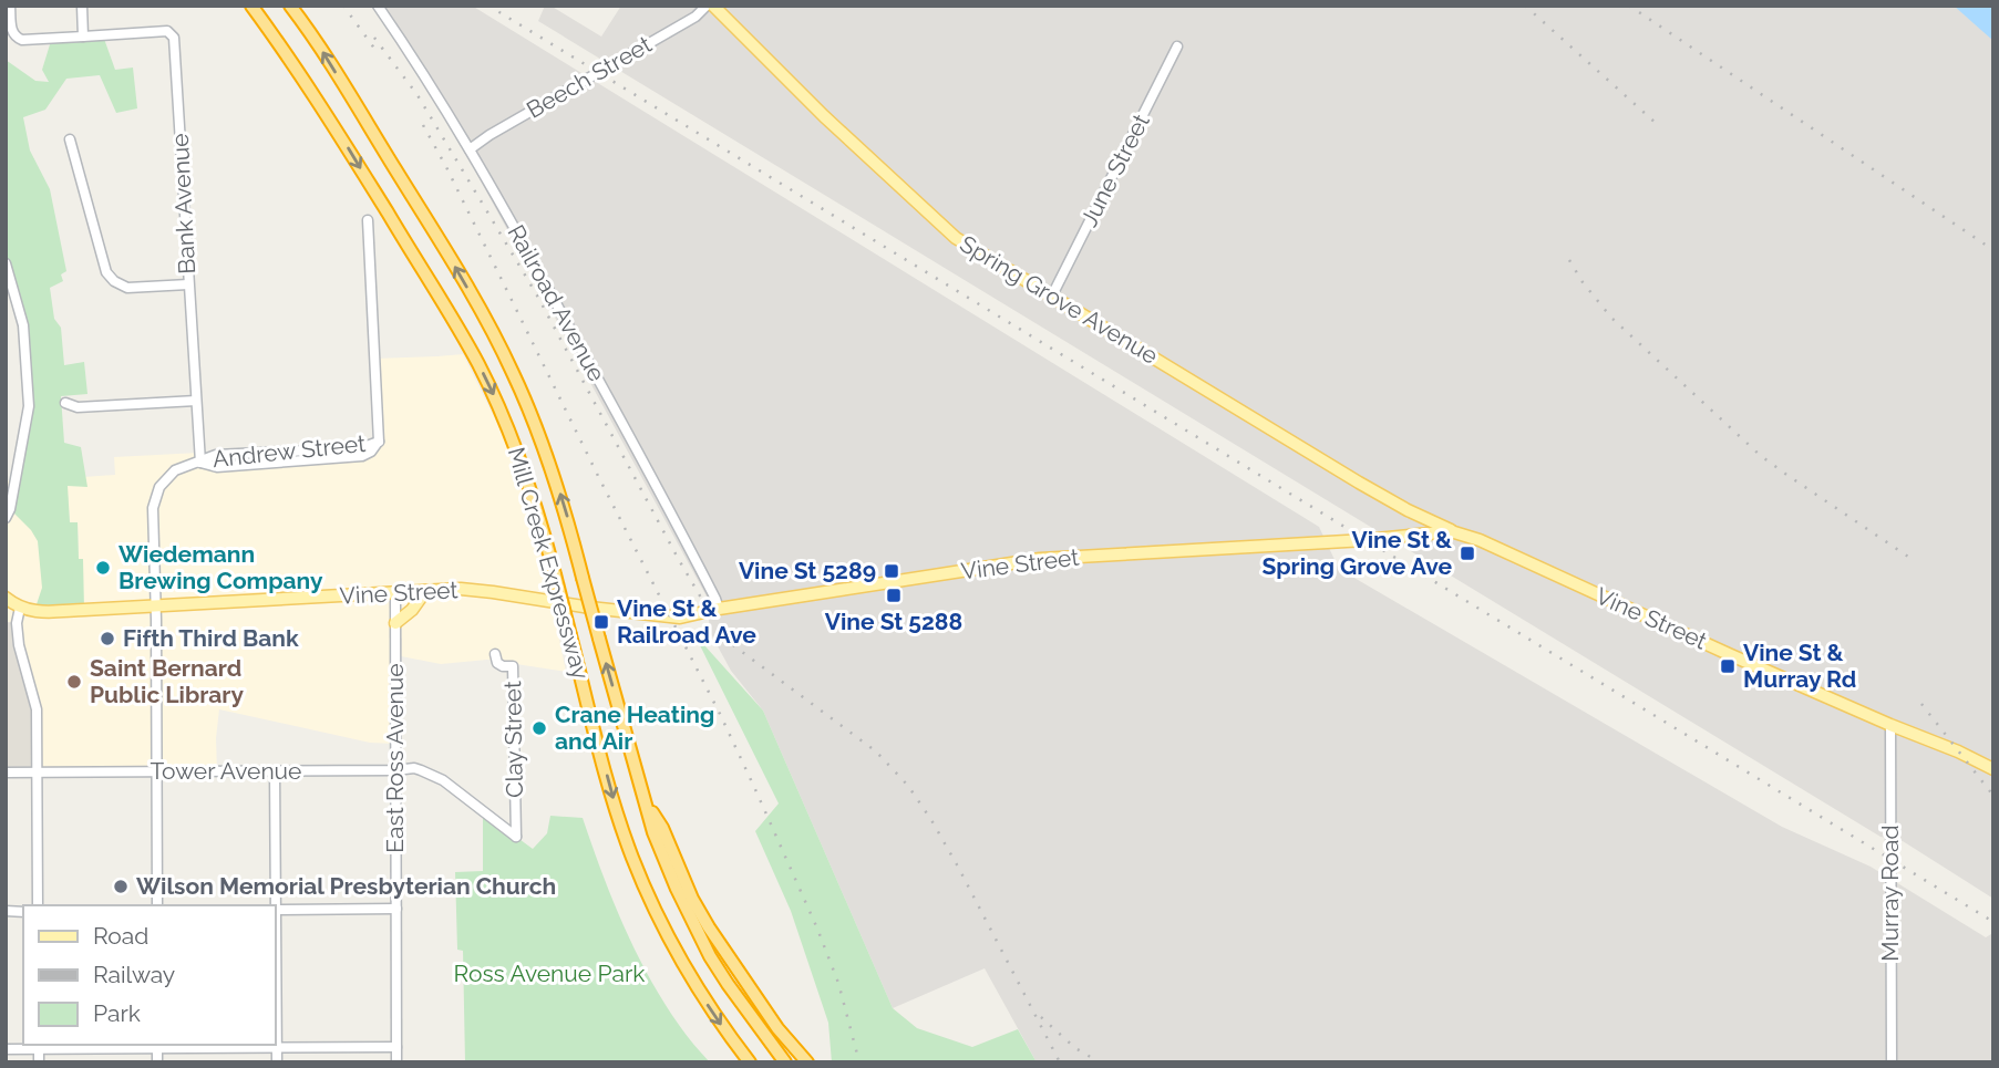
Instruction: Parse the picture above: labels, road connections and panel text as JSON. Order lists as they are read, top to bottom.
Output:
{
  "streets": {
    "highway": ["Mill Creek Expressway"],
    "main road": ["Spring Grove Avenue", "Vine Street"],
    "street": [
      "Beech Street",
      "June Street",
      "Bank Avenue",
      "Railroad Avenue",
      "Andrew Street",
      "Clay Street",
      "East Ross Avenue",
      "Tower Avenue",
      "Murray Road"
    ]
  },
  "crossings": [
    ["Beech Street", "Railroad Avenue"],
    ["June Street", "Spring Grove Avenue"],
    ["Bank Avenue", "Andrew Street"],
    ["Spring Grove Avenue", "Vine Street"],
    ["Railroad Avenue", "Vine Street"],
    ["Vine Street", "East Ross Avenue"],
    ["Vine Street", "Murray Road"],
    ["Clay Street", "Tower Avenue"],
    ["East Ross Avenue", "Tower Avenue"]
  ],
  "parks": ["Ross Avenue Park"],
  "places": {
    "transit": [
      "Vine St & Spring Grove Ave",
      "Vine St 5289",
      "Vine St 5288",
      "Vine St & Railroad Ave",
      "Vine St & Murray Rd"
    ],
    "other": [
      "Wiedemann Brewing Company",
      "Fifth Third Bank",
      "Saint Bernard Public Library",
      "Crane Heating and Air",
      "Wilson Memorial Presbyterian Church"
    ]
  },
  "legend": ["Road", "Railway", "Park"]
}
